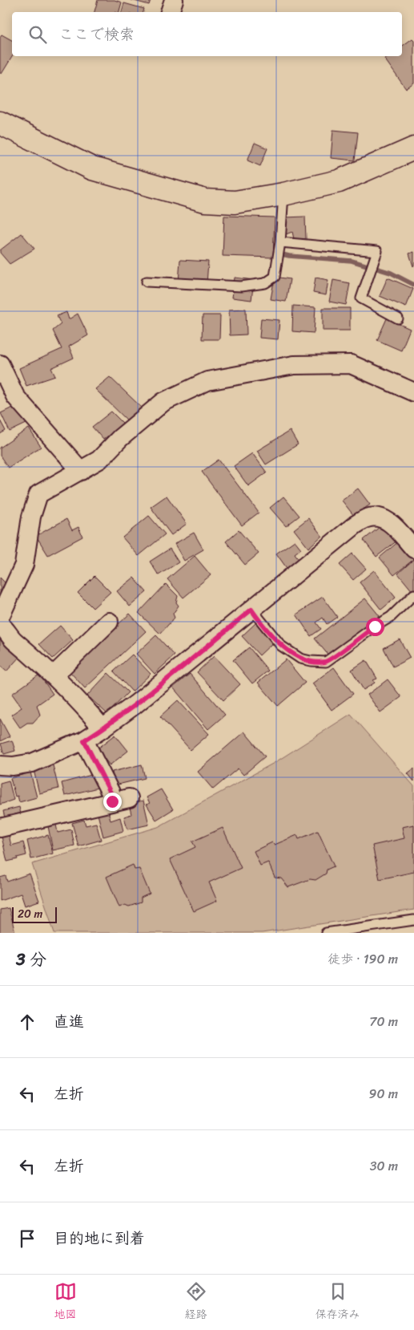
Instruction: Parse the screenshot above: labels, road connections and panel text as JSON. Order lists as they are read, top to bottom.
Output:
{
  "scale_bar": "20 m",
  "page": {
    "search": "ここで検索",
    "scale": "20 m",
    "heading": ["3 分", "徒歩 · 190 m"],
    "list": [
      ["直進", "70 m"],
      ["左折", "90 m"],
      ["左折", "30 m"],
      "目的地に到着"
    ],
    "nav": ["地図", "経路", "保存済み"]
  }
}
